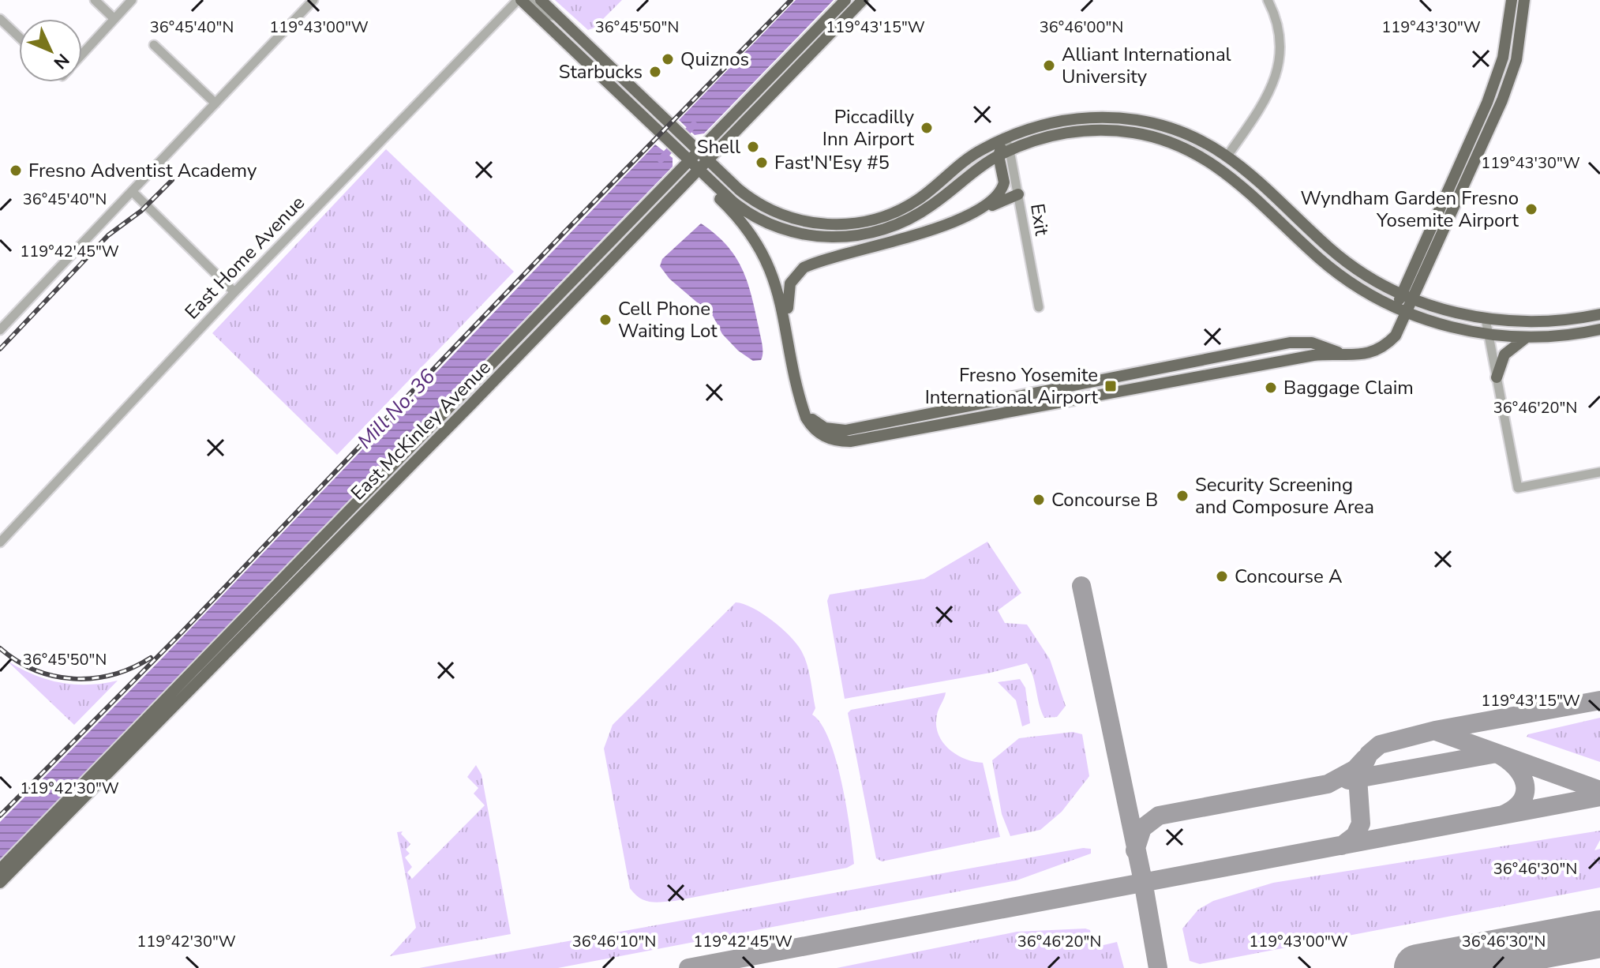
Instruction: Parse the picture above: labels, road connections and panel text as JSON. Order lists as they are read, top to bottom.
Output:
{
  "streets": {
    "main road": ["East McKinley Avenue"],
    "street": ["Exit", "East Home Avenue"]
  },
  "water": ["Mill No. 36"],
  "places": {
    "other": [
      "Quiznos",
      "Alliant International University",
      "Starbucks",
      "Piccadilly Inn Airport",
      "Shell",
      "Fast'N'Esy #5",
      "Fresno Adventist Academy",
      "Wyndham Garden Fresno Yosemite Airport",
      "Cell Phone Waiting Lot",
      "Baggage Claim",
      "Security Screening and Composure Area",
      "Concourse B",
      "Concourse A"
    ],
    "transit": ["Fresno Yosemite International Airport"]
  },
  "north": "bottom right",
  "coordinates": [
    "119°43'00\"W",
    "119°43'30\"W",
    "119°43'15\"W",
    "36°45'40\"N",
    "36°45'50\"N",
    "36°46'00\"N",
    "119°42'45\"W",
    "36°46'20\"N",
    "119°42'30\"W",
    "36°46'30\"N",
    "36°46'10\"N"
  ]
}
